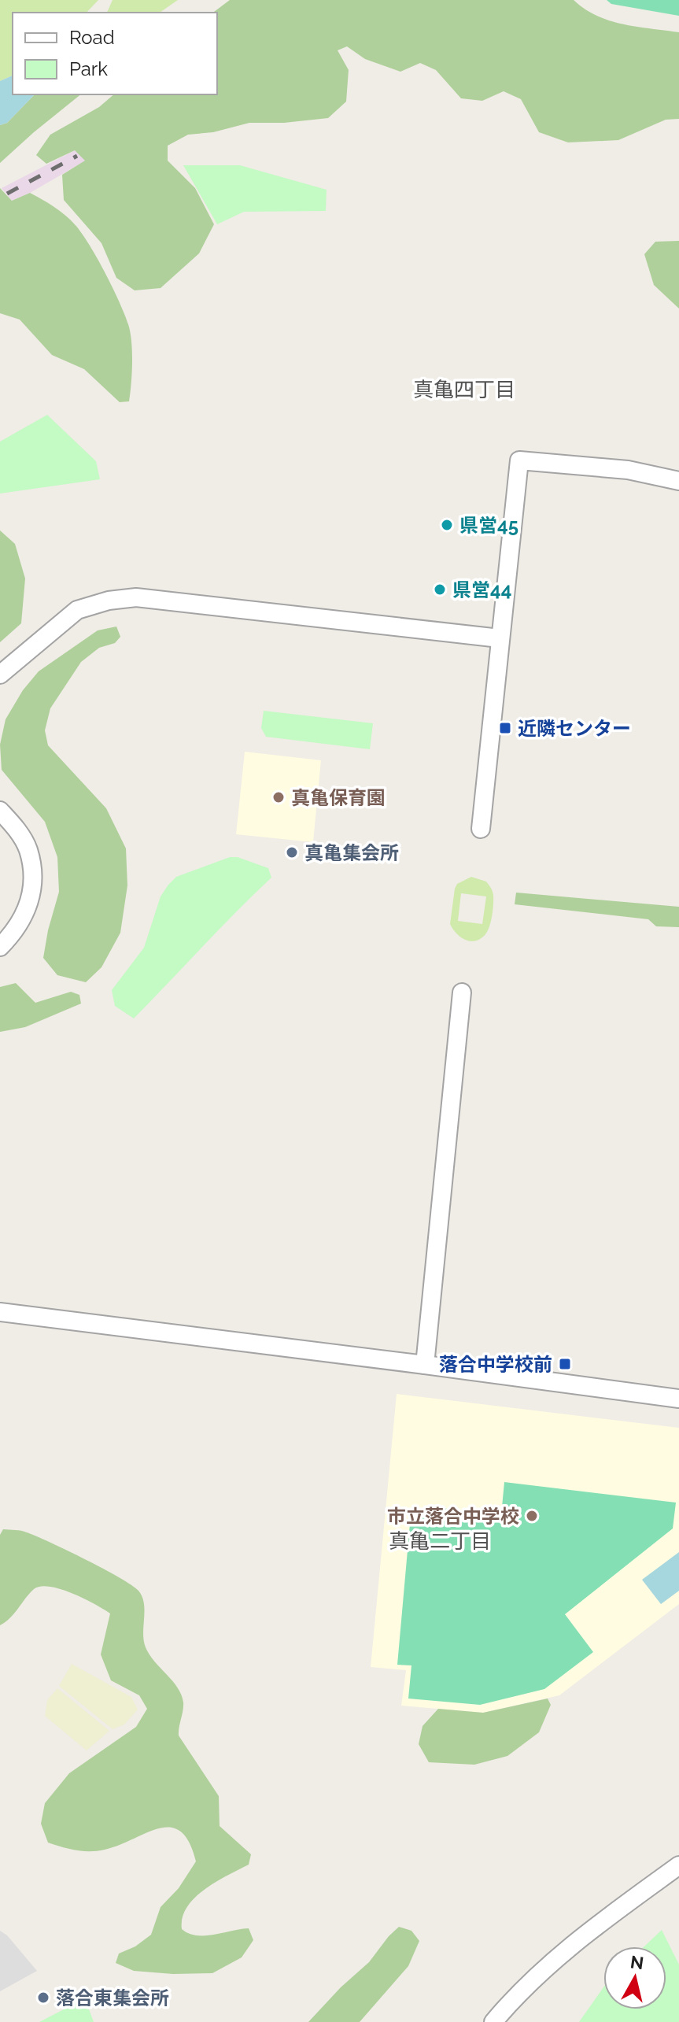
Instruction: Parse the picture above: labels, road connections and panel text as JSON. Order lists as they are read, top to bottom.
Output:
{
  "districts": ["真亀四丁目", "真亀二丁目"],
  "places": {
    "other": [
      "県営45",
      "県営44",
      "真亀保育園",
      "真亀集会所",
      "市立落合中学校",
      "落合東集会所"
    ],
    "transit": ["近隣センター", "落合中学校前"]
  },
  "legend": ["Road", "Park"],
  "north": "top"
}
